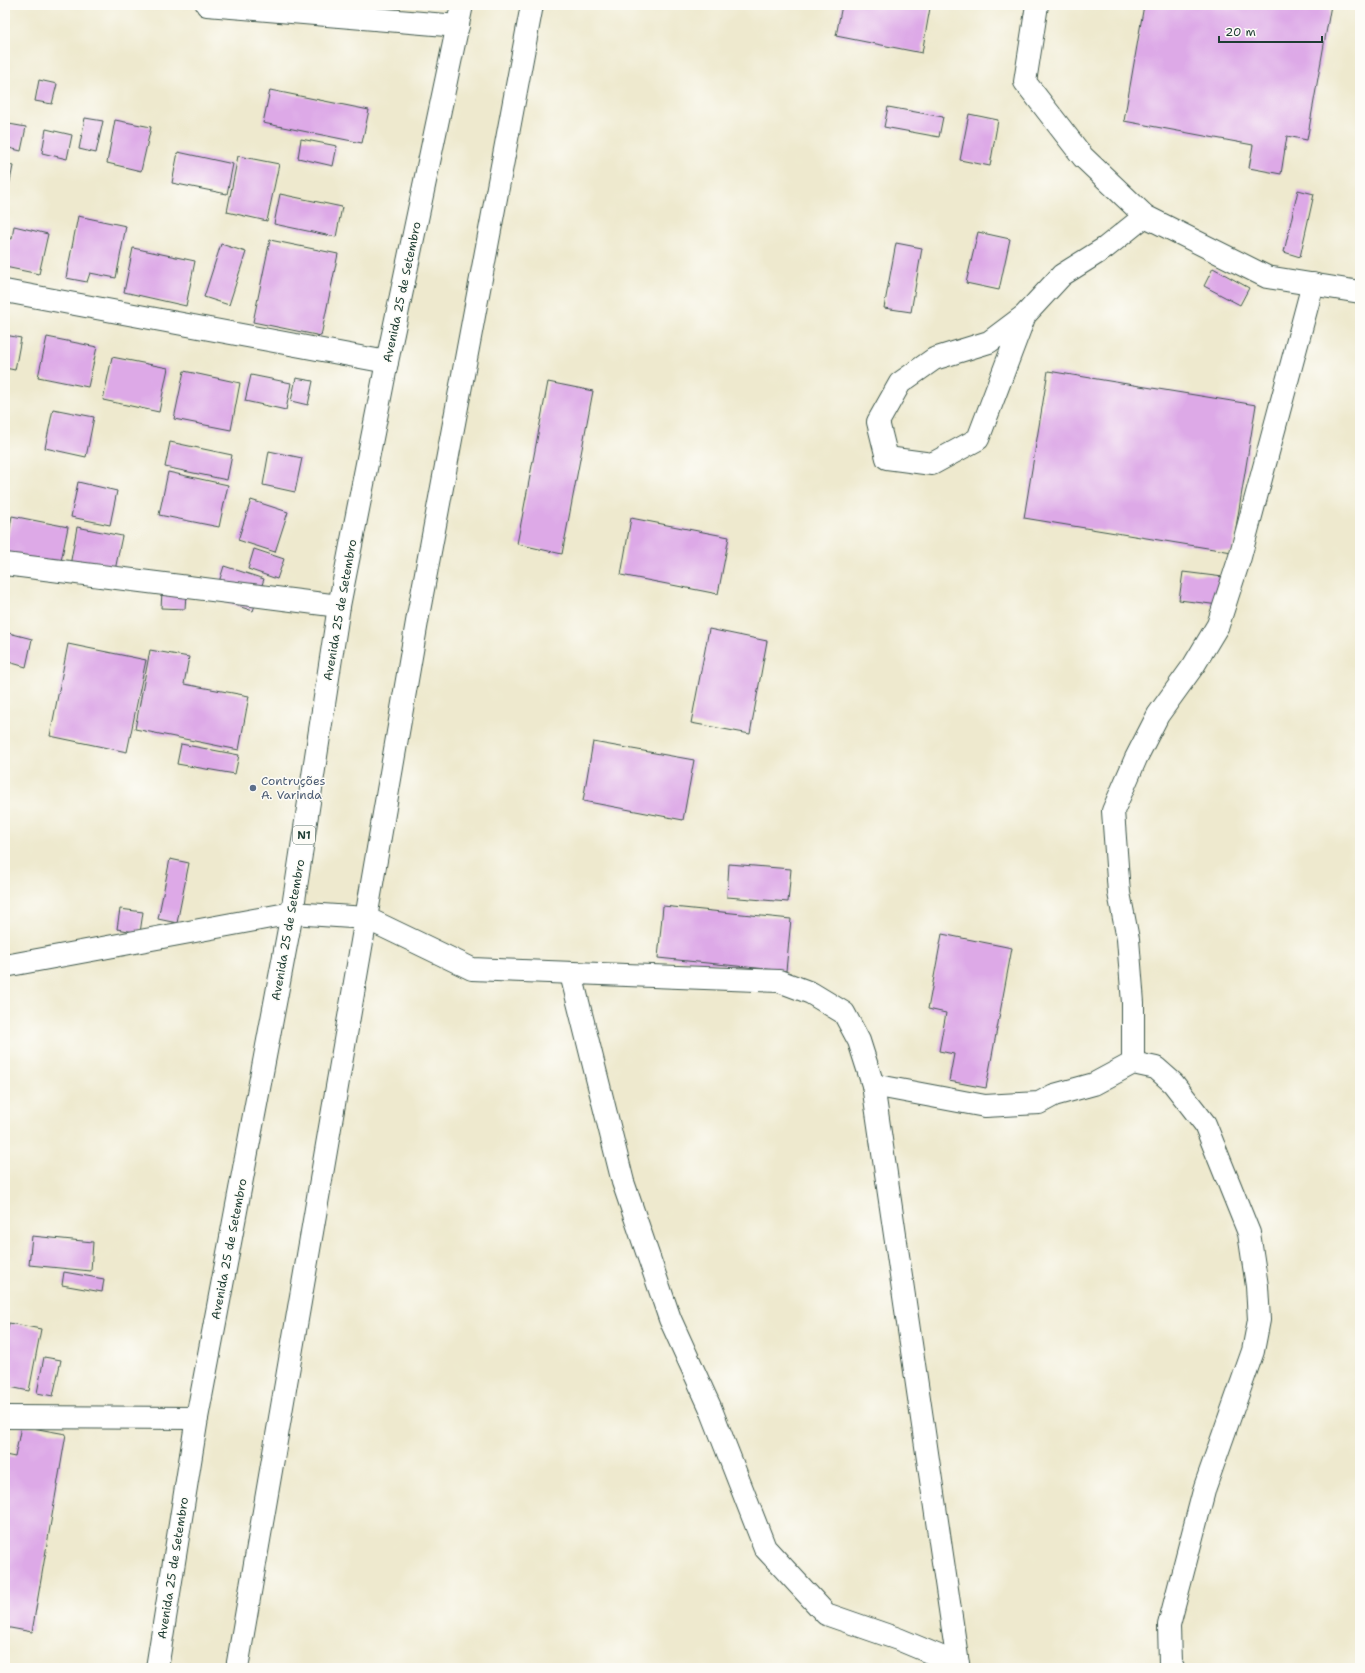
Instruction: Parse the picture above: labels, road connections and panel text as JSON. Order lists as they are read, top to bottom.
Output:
{
  "streets": {
    "main road": ["Avenida 25 de Setembro", "N1"]
  },
  "places": ["Contruções A. Varinda"],
  "scale_bar": "20 m"
}
